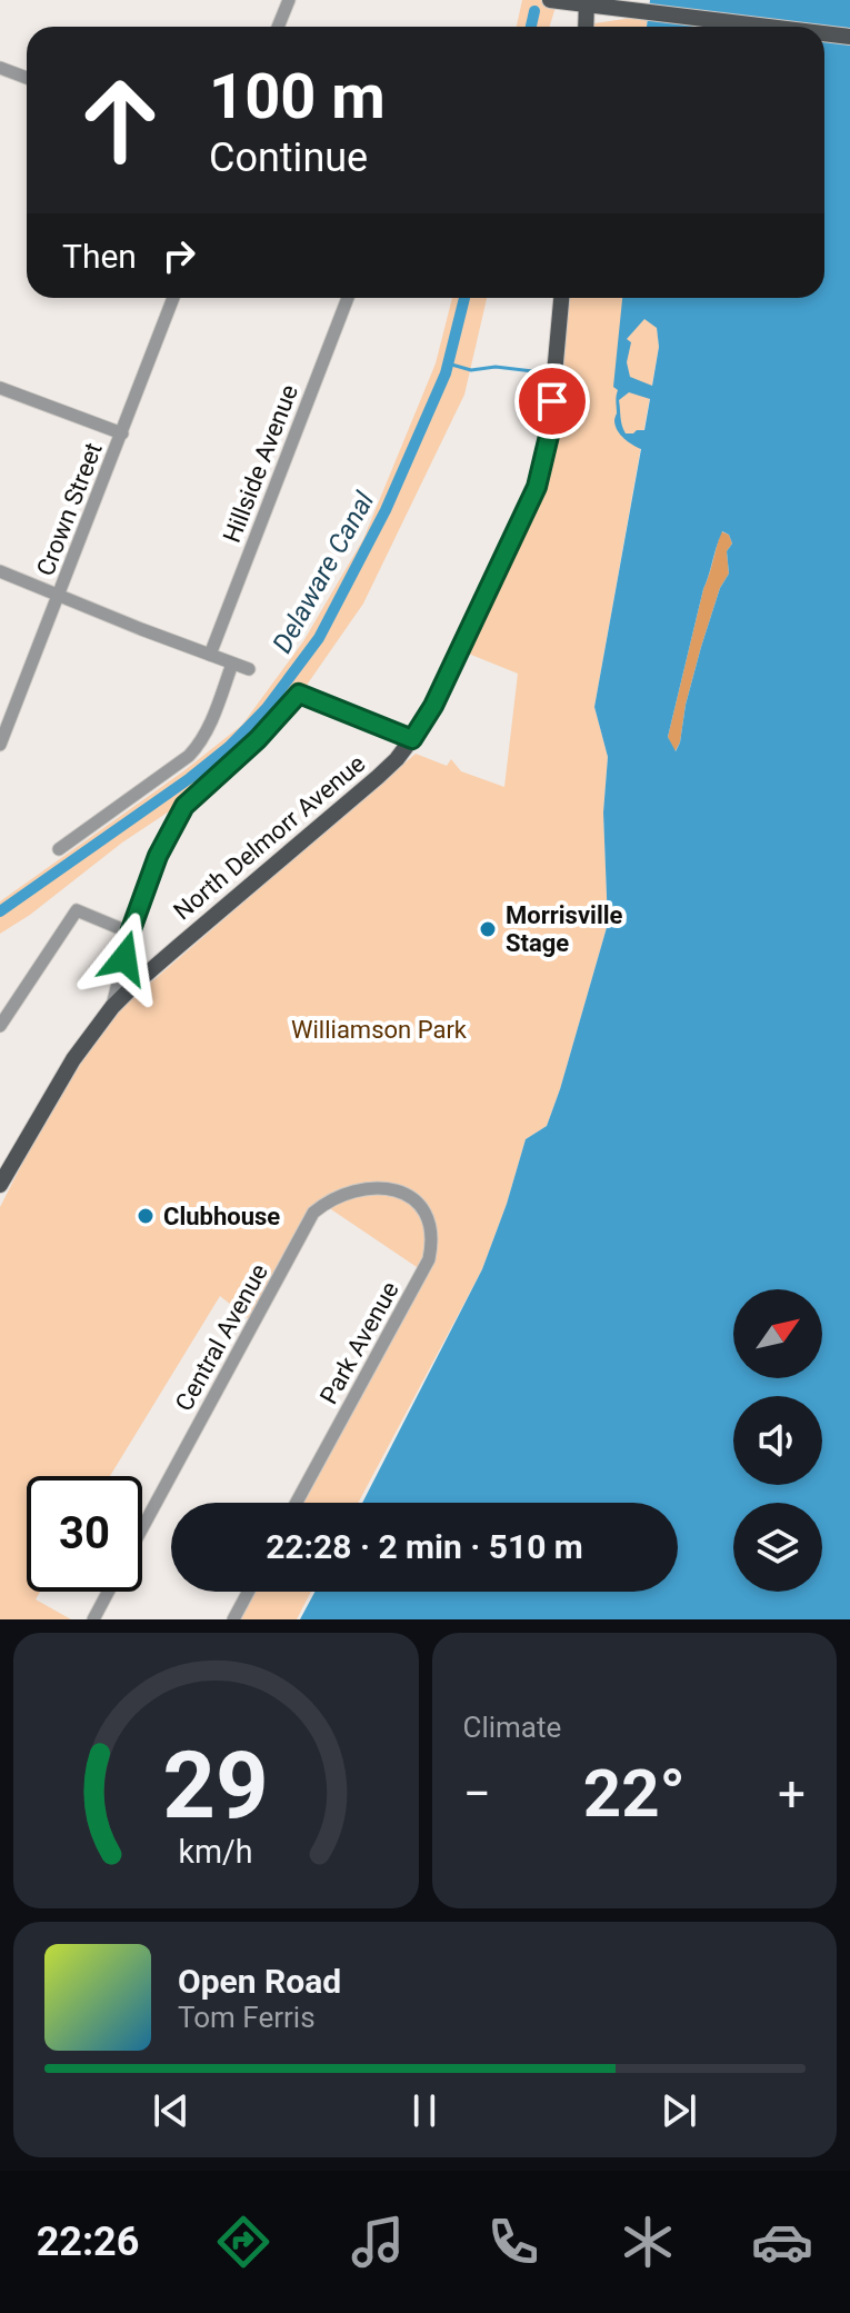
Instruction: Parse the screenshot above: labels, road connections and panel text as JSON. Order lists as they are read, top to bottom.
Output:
{
  "streets": {
    "main road": ["North Delmorr Avenue"],
    "street": [
      "Hillside Avenue",
      "Crown Street",
      "Central Avenue",
      "Park Avenue"
    ]
  },
  "crossings": [
    ["Central Avenue", "Park Avenue"]
  ],
  "water": ["Delaware Canal"],
  "parks": ["Williamson Park"],
  "places": ["Morrisville Stage", "Clubhouse"],
  "north": "top right",
  "page": {
    "turn": ["100 m", "Continue"],
    "then": "Then",
    "limit": "30",
    "trip": "22:28 · 2 min · 510 m",
    "tile": "Climate",
    "heat": ["−", "22°", "+"],
    "song": ["Open Road", "Tom Ferris"],
    "tabs": "22:26",
    "gauge": ["29", "km/h"]
  }
}
